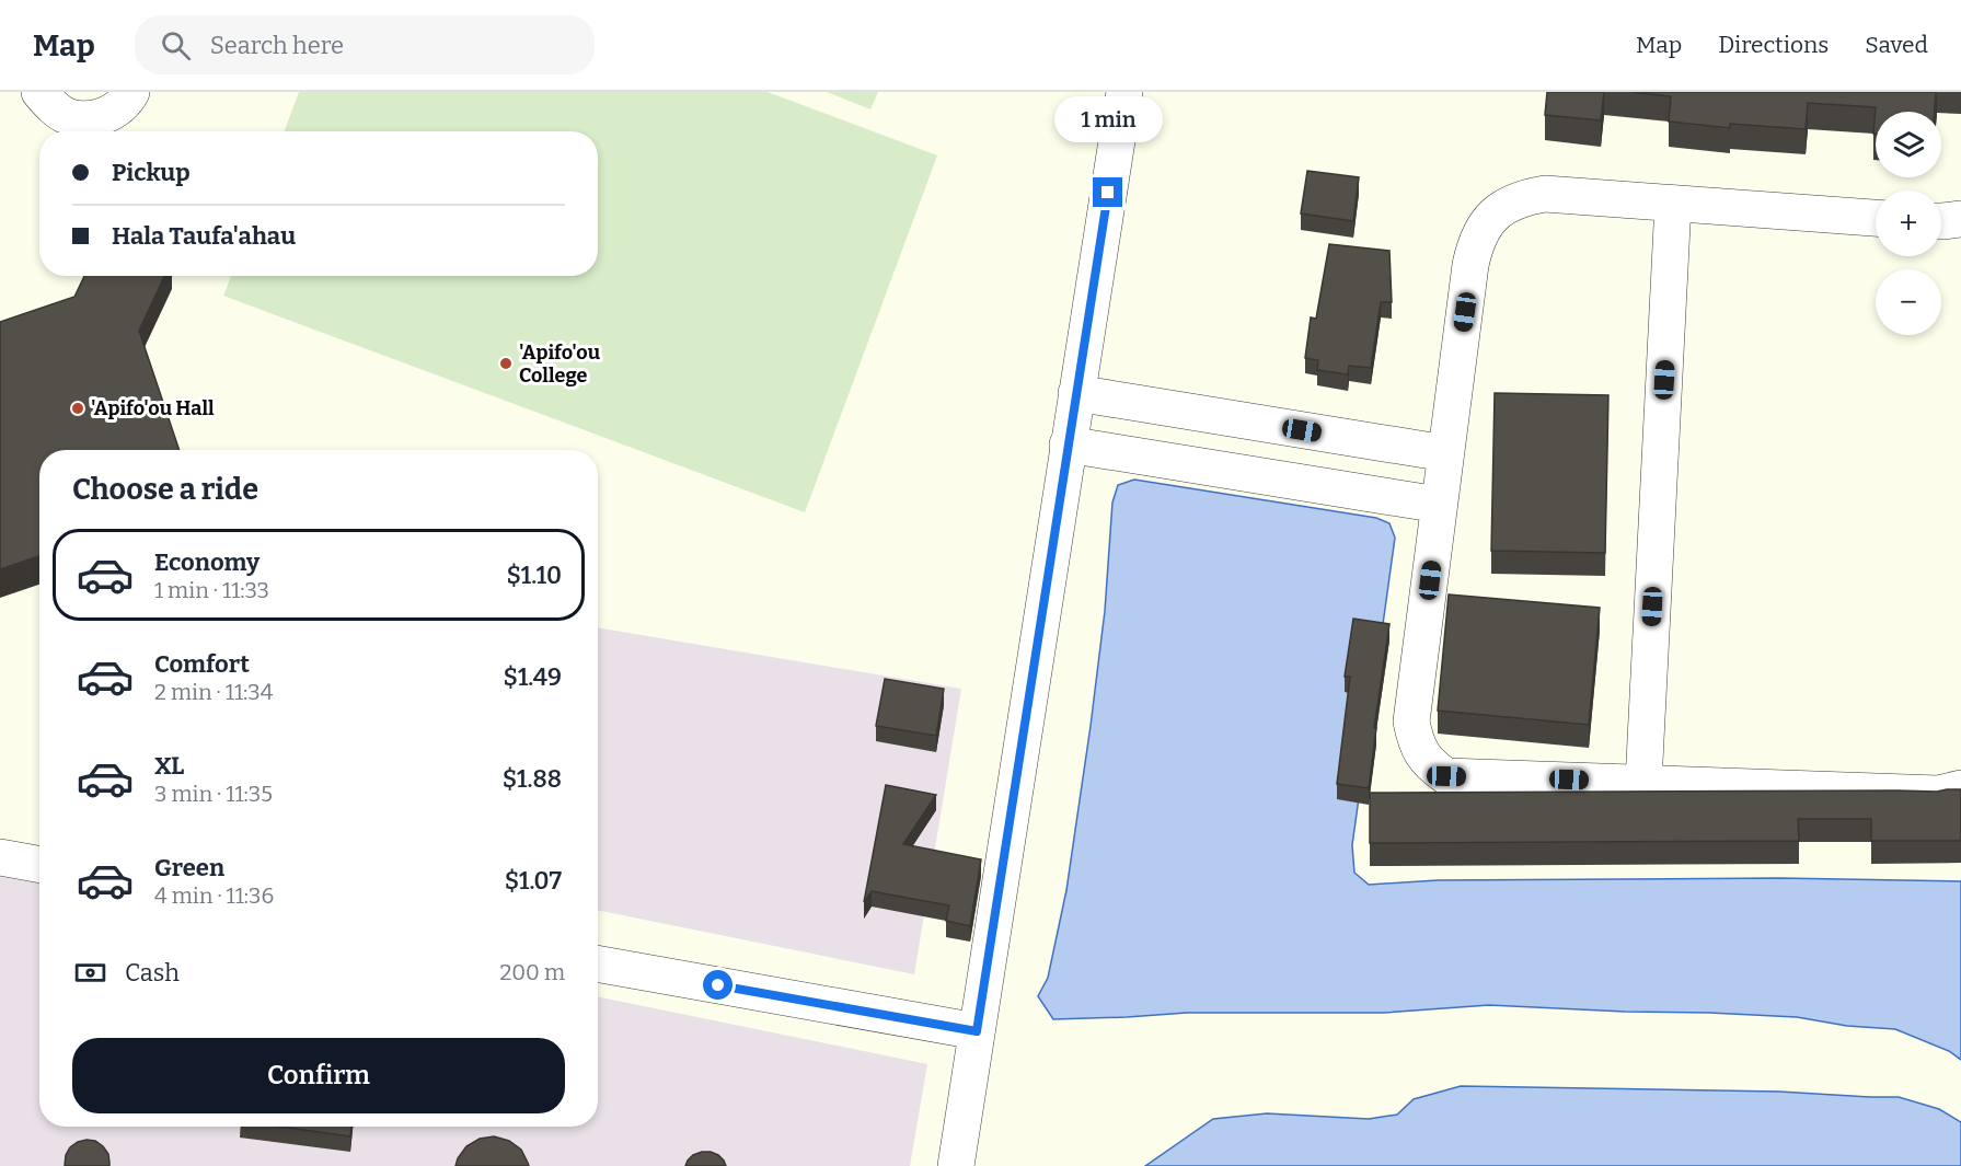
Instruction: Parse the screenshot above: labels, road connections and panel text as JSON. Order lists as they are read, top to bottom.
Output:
{
  "places": ["'Apifo'ou College", "'Apifo'ou Hall"],
  "page": {
    "header": "Map",
    "search": "Search here",
    "nav": ["Map", "Directions", "Saved"],
    "bubble": "1 min",
    "map_buttons": ["+", "−"],
    "banner": ["Pickup", "Hala Taufa'ahau"],
    "heading": "Choose a ride",
    "list": [
      {
        "name": "Economy",
        "note": "1 min · 11:33",
        "value": "$1.10"
      },
      {
        "name": "Comfort",
        "note": "2 min · 11:34",
        "value": "$1.49"
      },
      {
        "name": "XL",
        "note": "3 min · 11:35",
        "value": "$1.88"
      },
      {
        "name": "Green",
        "note": "4 min · 11:36",
        "value": "$1.07"
      }
    ],
    "pay": ["Cash", "200 m"],
    "buttons": "Confirm"
  }
}
